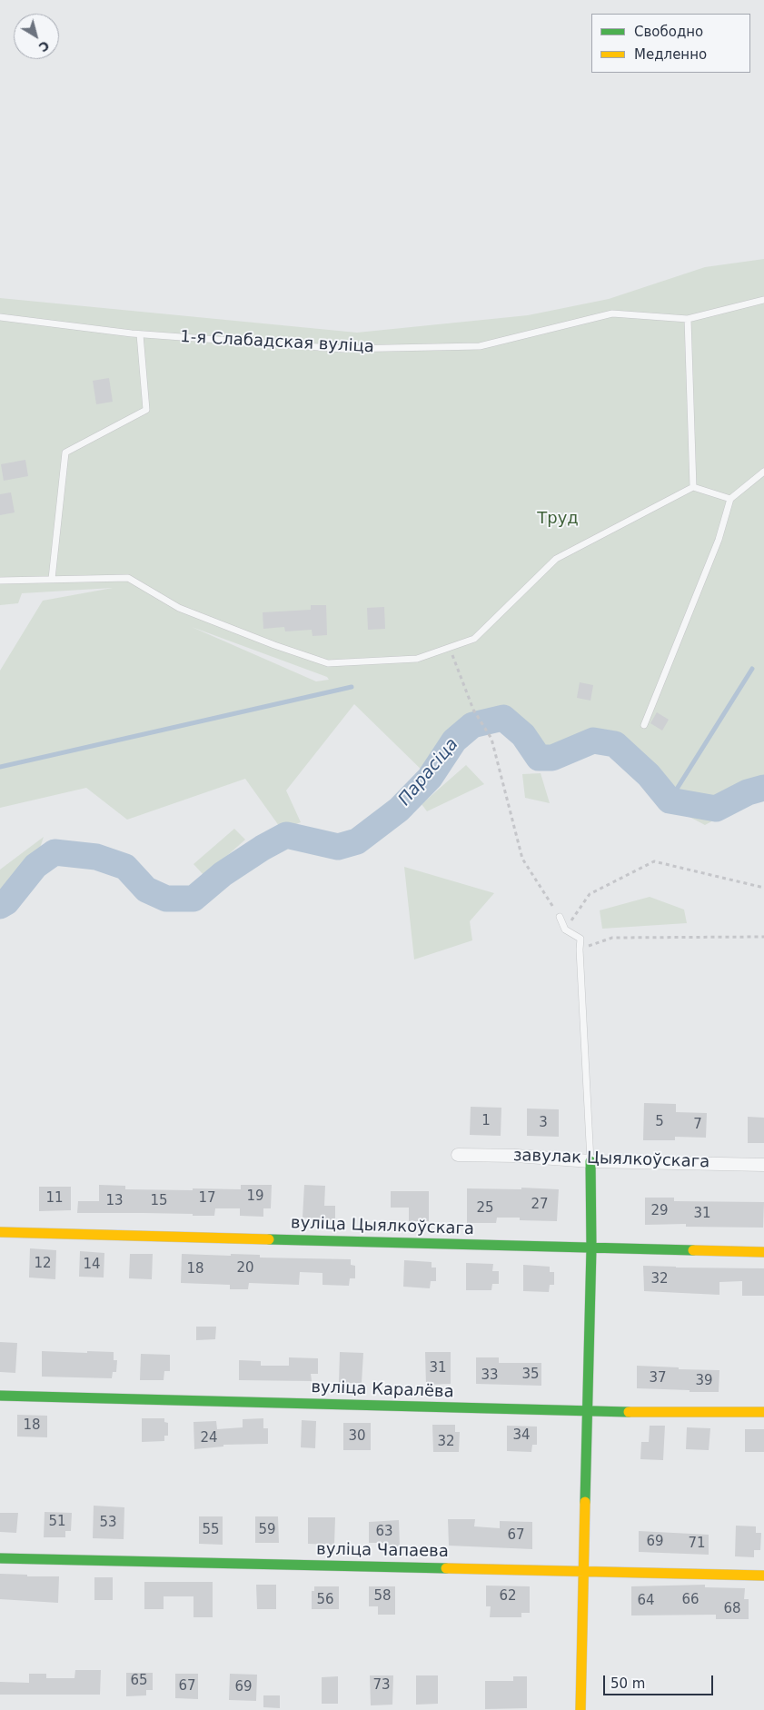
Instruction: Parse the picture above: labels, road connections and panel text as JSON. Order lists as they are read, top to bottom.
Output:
{
  "streets": {
    "street": [
      "завулак Цыялкоўскага",
      "вуліца Цыялкоўскага",
      "вуліца Каралёва",
      "вуліца Чапаева"
    ],
    "lane": ["1-я Слабадская вуліца"]
  },
  "water": ["Парасіца"],
  "parks": ["Труд"],
  "house_numbers": [
    "1",
    "5",
    "3",
    "7",
    "19",
    "11",
    "17",
    "13",
    "15",
    "27",
    "25",
    "29",
    "31",
    "12",
    "14",
    "20",
    "18",
    "32",
    "31",
    "35",
    "33",
    "37",
    "39",
    "18",
    "34",
    "30",
    "24",
    "32",
    "51",
    "53",
    "55",
    "59",
    "63",
    "67",
    "69",
    "71",
    "58",
    "62",
    "56",
    "66",
    "64",
    "68",
    "65",
    "73",
    "67",
    "69"
  ],
  "legend": ["Свободно", "Медленно"],
  "scale_bar": "50 m",
  "north": "bottom right"
}
